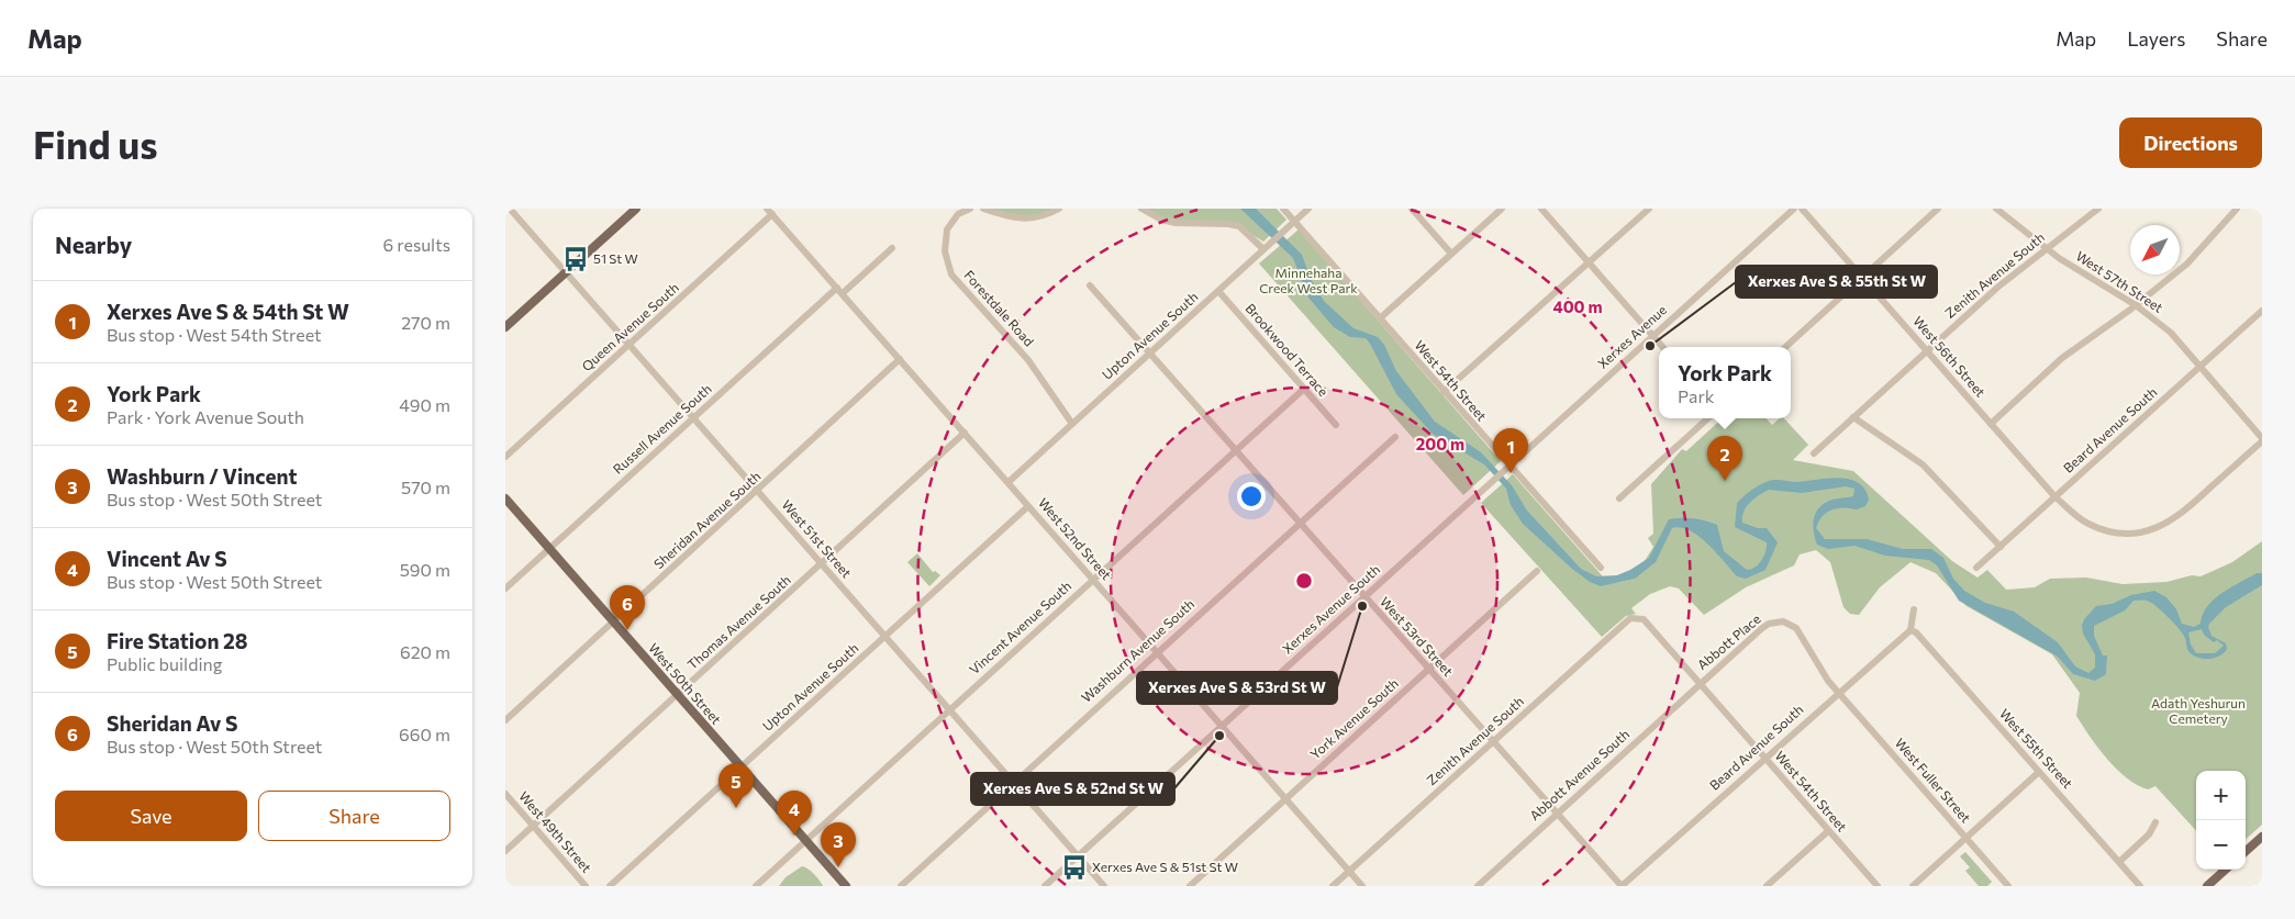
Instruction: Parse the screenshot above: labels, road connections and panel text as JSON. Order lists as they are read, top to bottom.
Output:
{
  "streets": {
    "main road": ["West 50th Street"],
    "street": [
      "Zenith Avenue South",
      "West 57th Street",
      "Forestdale Road",
      "Queen Avenue South",
      "Upton Avenue South",
      "Xerxes Avenue",
      "Brookwood Terrace",
      "West 56th Street",
      "West 54th Street",
      "Russell Avenue South",
      "Beard Avenue South",
      "Sheridan Avenue South",
      "West 51st Street",
      "West 52nd Street",
      "Xerxes Avenue South",
      "Thomas Avenue South",
      "Vincent Avenue South",
      "West 53rd Street",
      "Abbott Place",
      "Washburn Avenue South",
      "York Avenue South",
      "West 55th Street",
      "Abbott Avenue South",
      "West Fuller Street",
      "West 49th Street"
    ]
  },
  "crossings": [
    ["Zenith Avenue South", "West 57th Street"],
    ["Zenith Avenue South", "West 56th Street"],
    ["Zenith Avenue South", "West 54th Street"],
    ["Zenith Avenue South", "West 52nd Street"],
    ["Zenith Avenue South", "West 53rd Street"],
    ["West 57th Street", "West 56th Street"],
    ["West 57th Street", "Beard Avenue South"],
    ["Forestdale Road", "Upton Avenue South"],
    ["Queen Avenue South", "West 51st Street"],
    ["Queen Avenue South", "West 52nd Street"],
    ["Upton Avenue South", "Brookwood Terrace"],
    ["Upton Avenue South", "West 54th Street"],
    ["Upton Avenue South", "West 51st Street"],
    ["Upton Avenue South", "West 52nd Street"],
    ["Upton Avenue South", "West 53rd Street"],
    ["Upton Avenue South", "West 50th Street"],
    ["Xerxes Avenue", "West 54th Street"],
    ["Xerxes Avenue", "Xerxes Avenue South"],
    ["Brookwood Terrace", "Vincent Avenue South"],
    ["West 56th Street", "Beard Avenue South"],
    ["West 54th Street", "Beard Avenue South"],
    ["West 54th Street", "Abbott Place"],
    ["West 54th Street", "Abbott Avenue South"],
    ["Russell Avenue South", "West 51st Street"],
    ["Russell Avenue South", "West 52nd Street"],
    ["Russell Avenue South", "West 50th Street"],
    ["Beard Avenue South", "West 53rd Street"],
    ["Beard Avenue South", "Abbott Place"],
    ["Beard Avenue South", "West 55th Street"],
    ["Beard Avenue South", "West Fuller Street"],
    ["Sheridan Avenue South", "West 51st Street"],
    ["Sheridan Avenue South", "West 52nd Street"],
    ["Sheridan Avenue South", "West 50th Street"],
    ["West 51st Street", "Xerxes Avenue South"],
    ["West 51st Street", "Thomas Avenue South"],
    ["West 51st Street", "Vincent Avenue South"],
    ["West 51st Street", "Washburn Avenue South"],
    ["West 52nd Street", "Xerxes Avenue South"],
    ["West 52nd Street", "Thomas Avenue South"],
    ["West 52nd Street", "Vincent Avenue South"],
    ["West 52nd Street", "Washburn Avenue South"],
    ["West 52nd Street", "York Avenue South"],
    ["Xerxes Avenue South", "West 53rd Street"],
    ["Thomas Avenue South", "West 50th Street"],
    ["Thomas Avenue South", "West 49th Street"],
    ["Vincent Avenue South", "West 53rd Street"],
    ["Vincent Avenue South", "West 50th Street"],
    ["West 53rd Street", "Washburn Avenue South"],
    ["West 53rd Street", "York Avenue South"],
    ["West 53rd Street", "Abbott Avenue South"],
    ["Abbott Place", "Abbott Avenue South"],
    ["Abbott Place", "West Fuller Street"]
  ],
  "parks": ["Minnehaha Creek West Park", "Adath Yeshurun Cemetery"],
  "places": {
    "bus stop": ["51 St W", "Xerxes Ave S & 51st St W"],
    "other": ["Xerxes Ave S & 55th St W", "Xerxes Ave S & 53rd St W", "Xerxes Ave S & 52nd St W"]
  },
  "north": "bottom left",
  "page": {
    "header": "Map",
    "nav": ["Map", "Layers", "Share"],
    "buttons": [
      "Directions",
      ["Save", "Share"]
    ],
    "title": "Find us",
    "heading": ["Nearby", "6 results"],
    "list": [
      {
        "mark": "1",
        "name": "Xerxes Ave S & 54th St W",
        "note": "Bus stop · West 54th Street",
        "value": "270 m"
      },
      {
        "mark": "2",
        "name": "York Park",
        "note": "Park · York Avenue South",
        "value": "490 m"
      },
      {
        "mark": "3",
        "name": "Washburn / Vincent",
        "note": "Bus stop · West 50th Street",
        "value": "570 m"
      },
      {
        "mark": "4",
        "name": "Vincent Av S",
        "note": "Bus stop · West 50th Street",
        "value": "590 m"
      },
      {
        "mark": "5",
        "name": "Fire Station 28",
        "note": "Public building",
        "value": "620 m"
      },
      {
        "mark": "6",
        "name": "Sheridan Av S",
        "note": "Bus stop · West 50th Street",
        "value": "660 m"
      }
    ],
    "popup": ["York Park", "Park"],
    "pins": [
      "1",
      "2",
      "6",
      "5",
      "4",
      "3"
    ],
    "map_buttons": ["+", "−"]
  },
  "rings": ["400 m", "200 m"]
}
